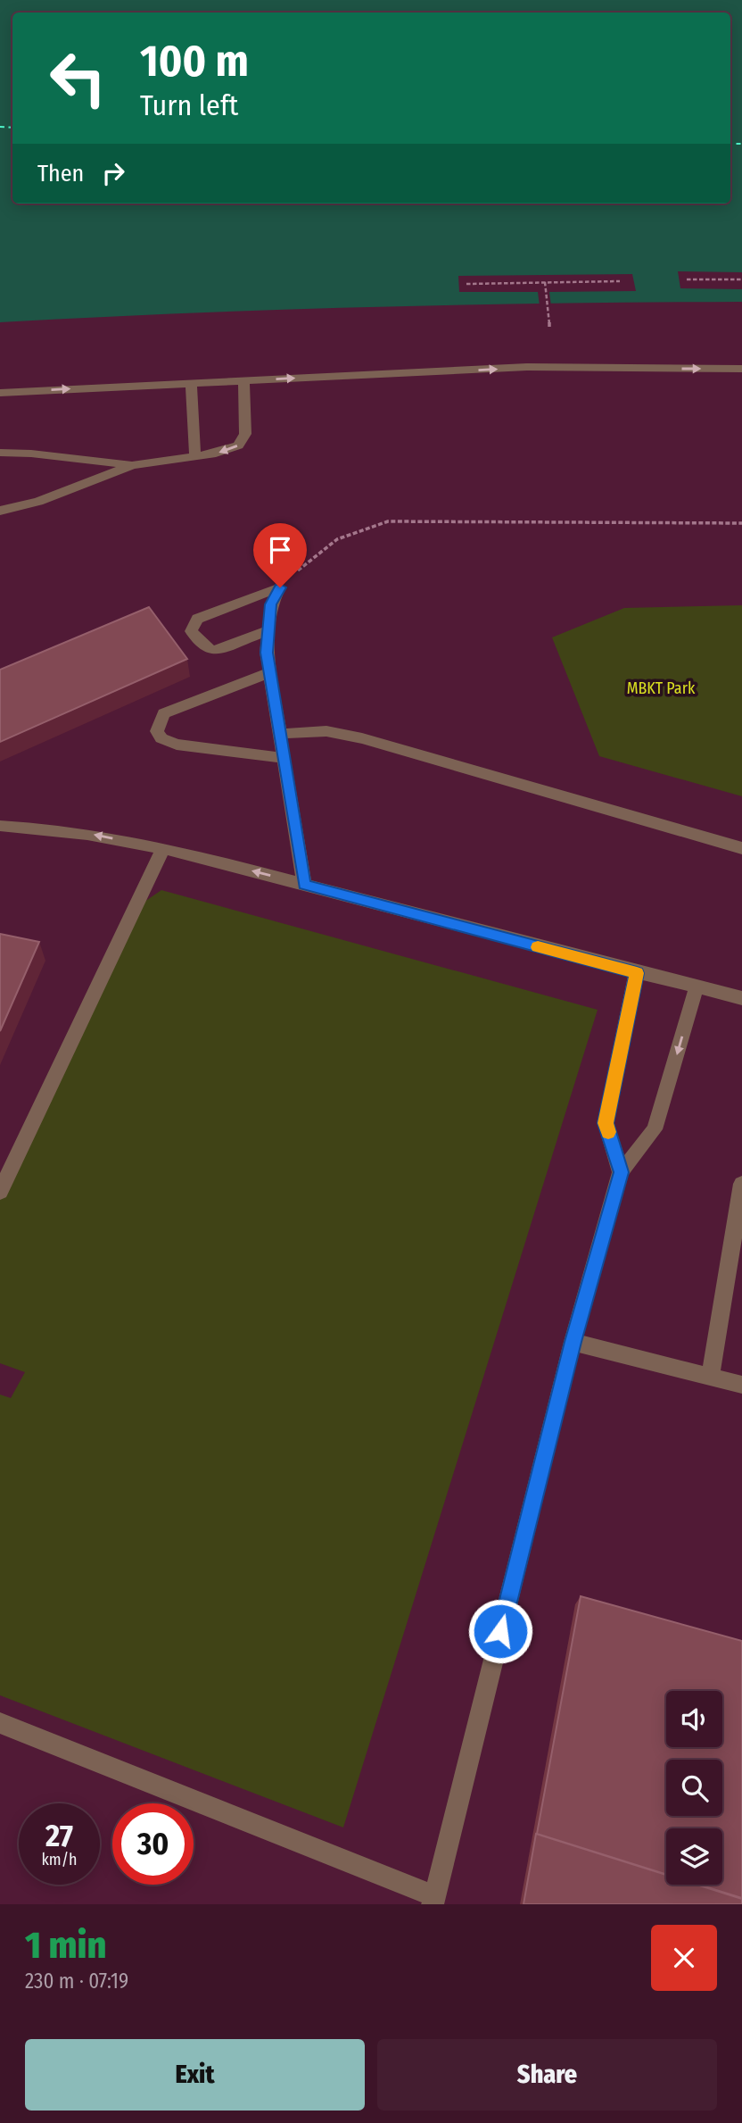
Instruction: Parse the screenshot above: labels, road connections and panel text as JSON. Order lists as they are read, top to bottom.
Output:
{
  "parks": ["MBKT Park"],
  "page": {
    "turn": ["100 m", "Turn left"],
    "then": "Then",
    "speed": "27 km/h",
    "limit": "30",
    "heading": ["1 min", "230 m · 07:19"],
    "buttons": ["Exit", "Share"]
  }
}
